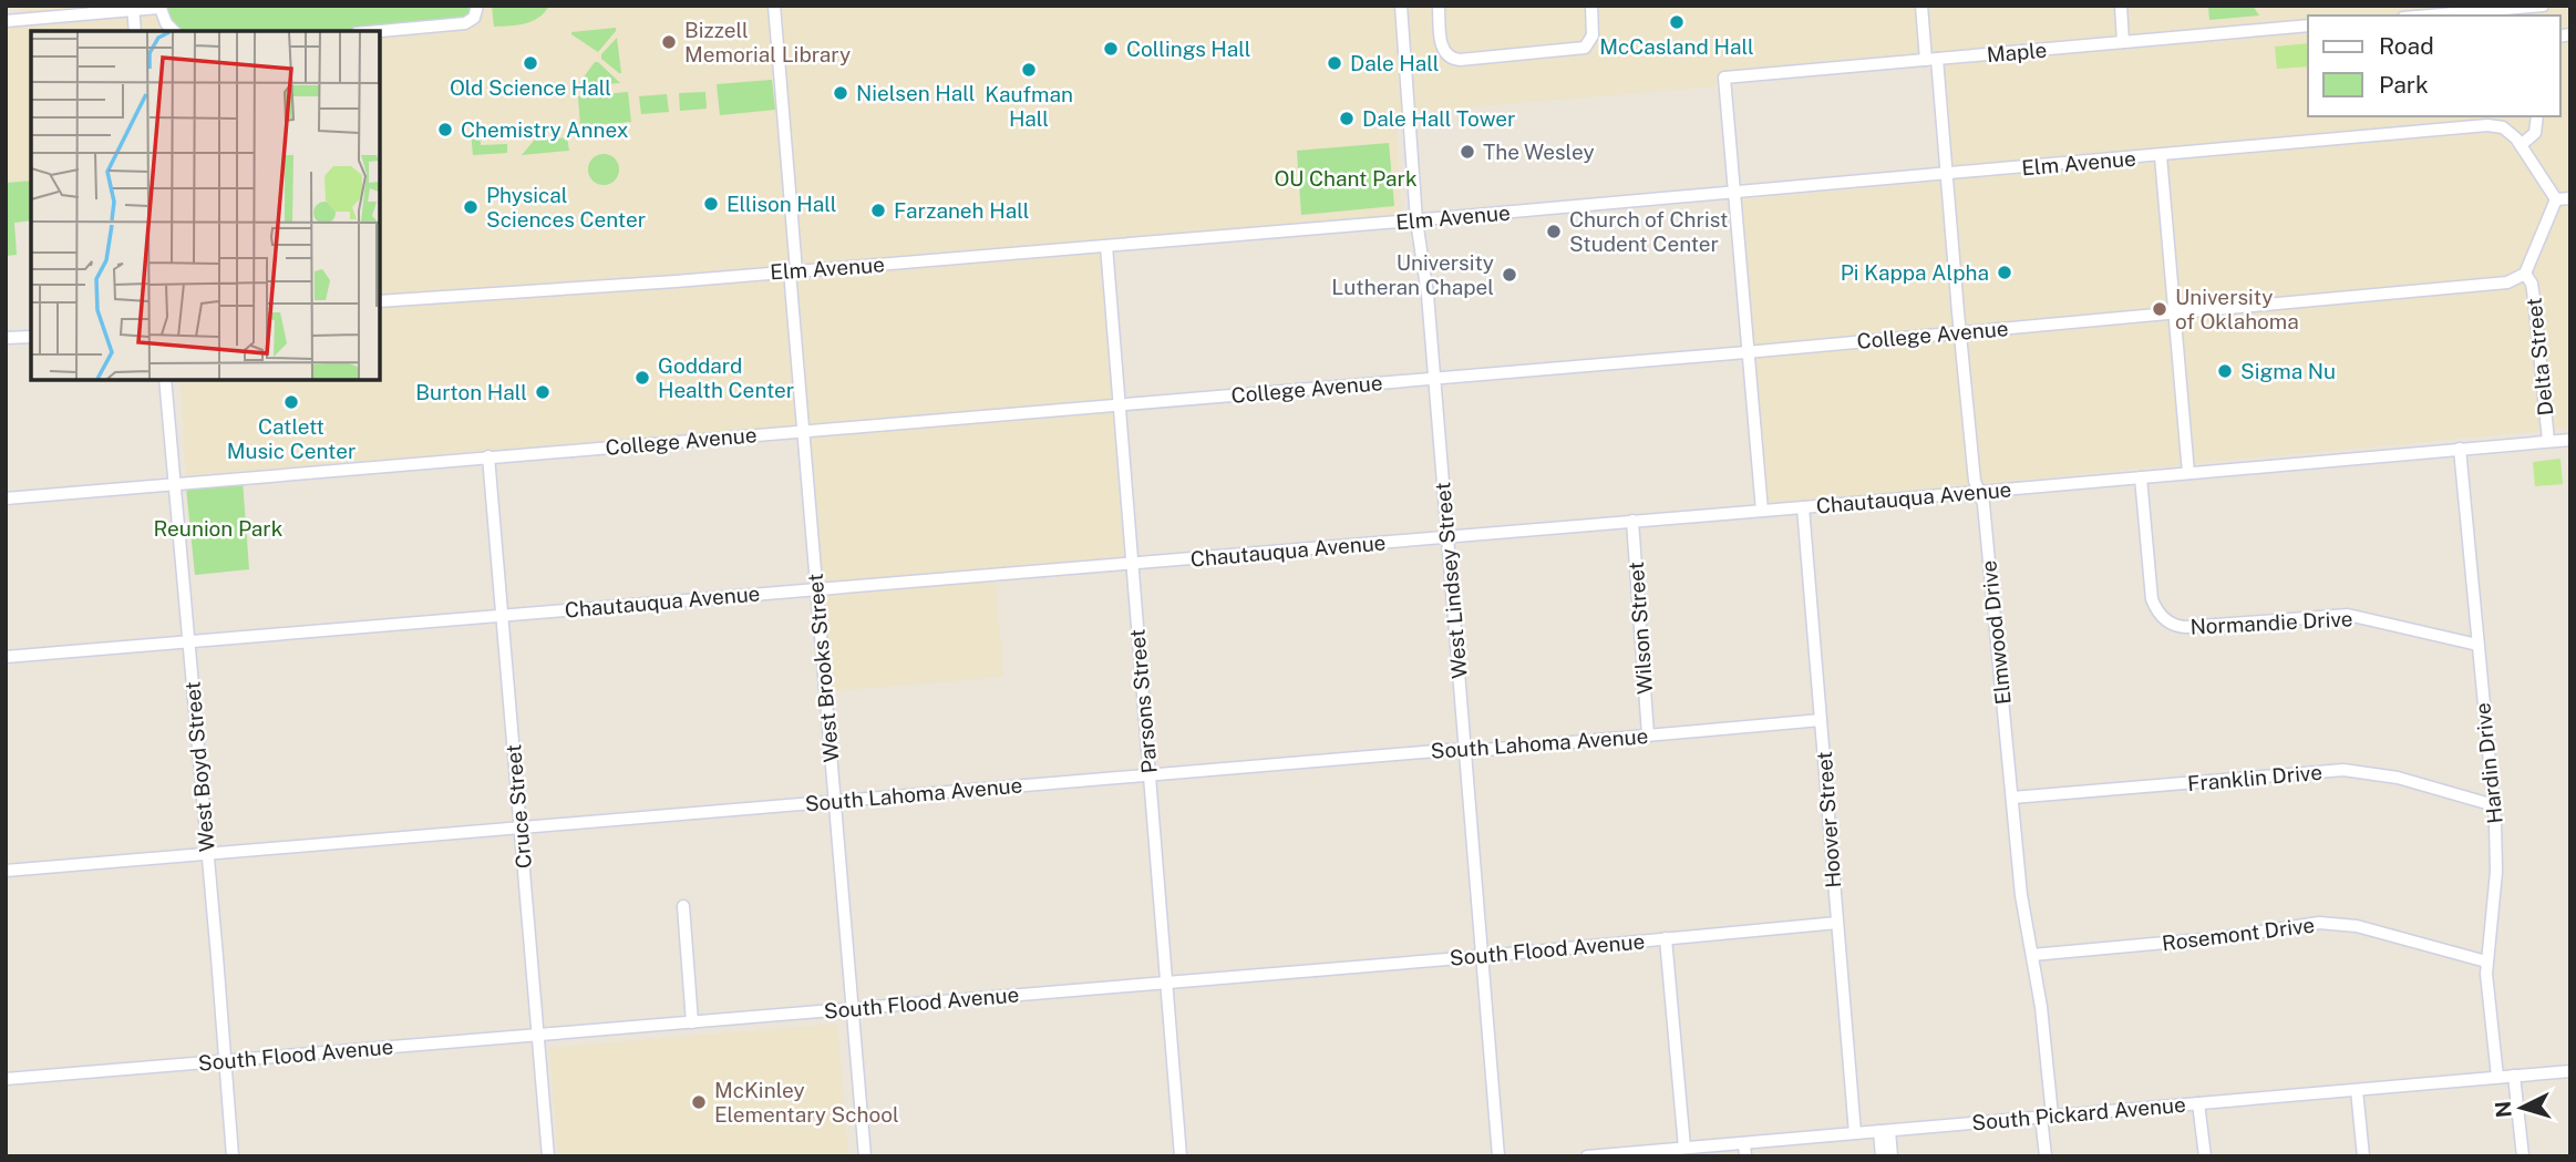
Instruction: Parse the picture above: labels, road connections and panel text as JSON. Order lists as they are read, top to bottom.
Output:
{
  "streets": {
    "street": [
      "Maple",
      "Elm Avenue",
      "College Avenue",
      "Delta Street",
      "Chautauqua Avenue",
      "West Lindsey Street",
      "Normandie Drive",
      "Wilson Street",
      "Elmwood Drive",
      "West Brooks Street",
      "Parsons Street",
      "South Lahoma Avenue",
      "Hardin Drive",
      "West Boyd Street",
      "Franklin Drive",
      "Cruce Street",
      "Hoover Street",
      "Rosemont Drive",
      "South Flood Avenue",
      "South Pickard Avenue"
    ]
  },
  "crossings": [
    ["Maple", "Elm Avenue"],
    ["Maple", "Elmwood Drive"],
    ["Elm Avenue", "West Lindsey Street"],
    ["Elm Avenue", "Elmwood Drive"],
    ["Elm Avenue", "West Brooks Street"],
    ["Elm Avenue", "Parsons Street"],
    ["College Avenue", "Delta Street"],
    ["College Avenue", "West Lindsey Street"],
    ["College Avenue", "Elmwood Drive"],
    ["College Avenue", "West Brooks Street"],
    ["College Avenue", "Parsons Street"],
    ["College Avenue", "West Boyd Street"],
    ["College Avenue", "Cruce Street"],
    ["Delta Street", "Chautauqua Avenue"],
    ["Chautauqua Avenue", "West Lindsey Street"],
    ["Chautauqua Avenue", "Normandie Drive"],
    ["Chautauqua Avenue", "Wilson Street"],
    ["Chautauqua Avenue", "Elmwood Drive"],
    ["Chautauqua Avenue", "West Brooks Street"],
    ["Chautauqua Avenue", "Parsons Street"],
    ["Chautauqua Avenue", "Hardin Drive"],
    ["Chautauqua Avenue", "West Boyd Street"],
    ["Chautauqua Avenue", "Cruce Street"],
    ["Chautauqua Avenue", "Hoover Street"],
    ["West Lindsey Street", "South Lahoma Avenue"],
    ["West Lindsey Street", "South Flood Avenue"],
    ["Normandie Drive", "Hardin Drive"],
    ["Wilson Street", "South Lahoma Avenue"],
    ["Elmwood Drive", "Franklin Drive"],
    ["Elmwood Drive", "Rosemont Drive"],
    ["Elmwood Drive", "South Pickard Avenue"],
    ["West Brooks Street", "South Lahoma Avenue"],
    ["West Brooks Street", "South Flood Avenue"],
    ["Parsons Street", "South Lahoma Avenue"],
    ["Parsons Street", "South Flood Avenue"],
    ["South Lahoma Avenue", "West Boyd Street"],
    ["South Lahoma Avenue", "Cruce Street"],
    ["South Lahoma Avenue", "Hoover Street"],
    ["Hardin Drive", "Franklin Drive"],
    ["Hardin Drive", "Rosemont Drive"],
    ["Hardin Drive", "South Pickard Avenue"],
    ["West Boyd Street", "South Flood Avenue"],
    ["Cruce Street", "South Flood Avenue"],
    ["Hoover Street", "South Flood Avenue"],
    ["Hoover Street", "South Pickard Avenue"]
  ],
  "parks": ["OU Chant Park", "Reunion Park"],
  "places": [
    "McCasland Hall",
    "Bizzell Memorial Library",
    "Collings Hall",
    "Old Science Hall",
    "Dale Hall",
    "Kaufman Hall",
    "Nielsen Hall",
    "Dale Hall Tower",
    "Chemistry Annex",
    "The Wesley",
    "Ellison Hall",
    "Physical Sciences Center",
    "Farzaneh Hall",
    "Church of Christ Student Center",
    "Pi Kappa Alpha",
    "University Lutheran Chapel",
    "University of Oklahoma",
    "Sigma Nu",
    "Goddard Health Center",
    "Burton Hall",
    "Catlett Music Center",
    "McKinley Elementary School"
  ],
  "legend": ["Road", "Park"],
  "north": "left"
}
